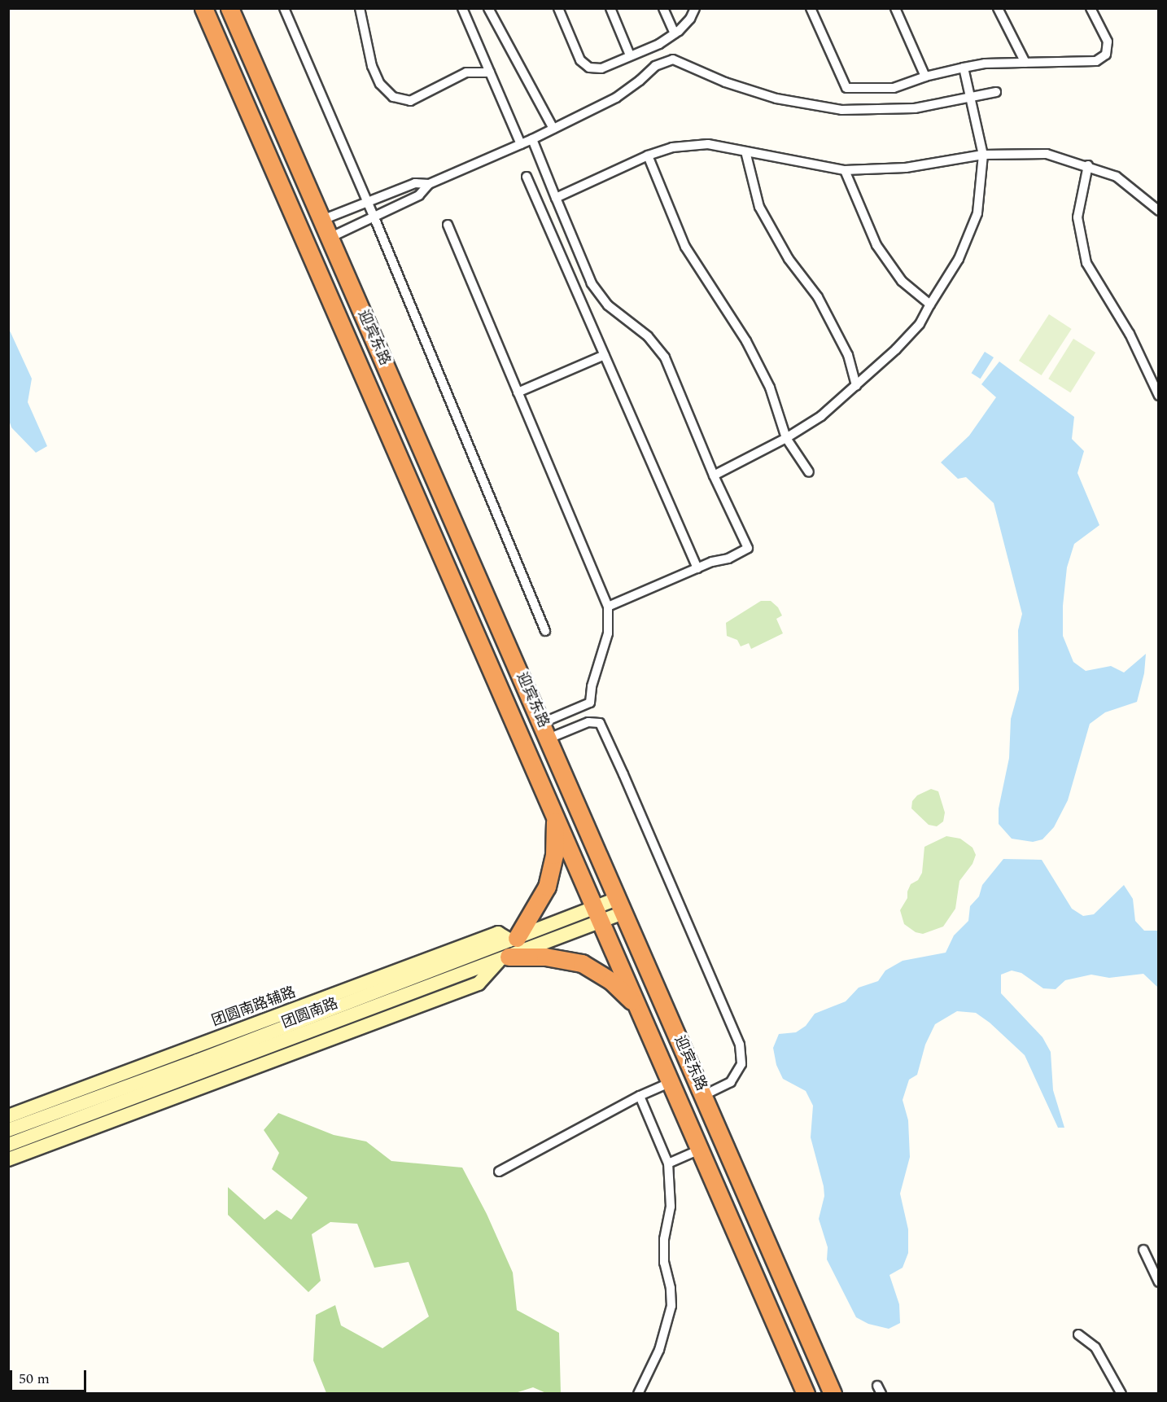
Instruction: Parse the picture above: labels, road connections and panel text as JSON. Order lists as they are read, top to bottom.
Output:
{
  "streets": {
    "highway": ["迎宾东路"],
    "main road": ["团圆南路辅路", "团圆南路"]
  },
  "crossings": [
    ["迎宾东路", "团圆南路"],
    ["团圆南路辅路", "团圆南路"]
  ],
  "scale_bar": "50 m"
}
